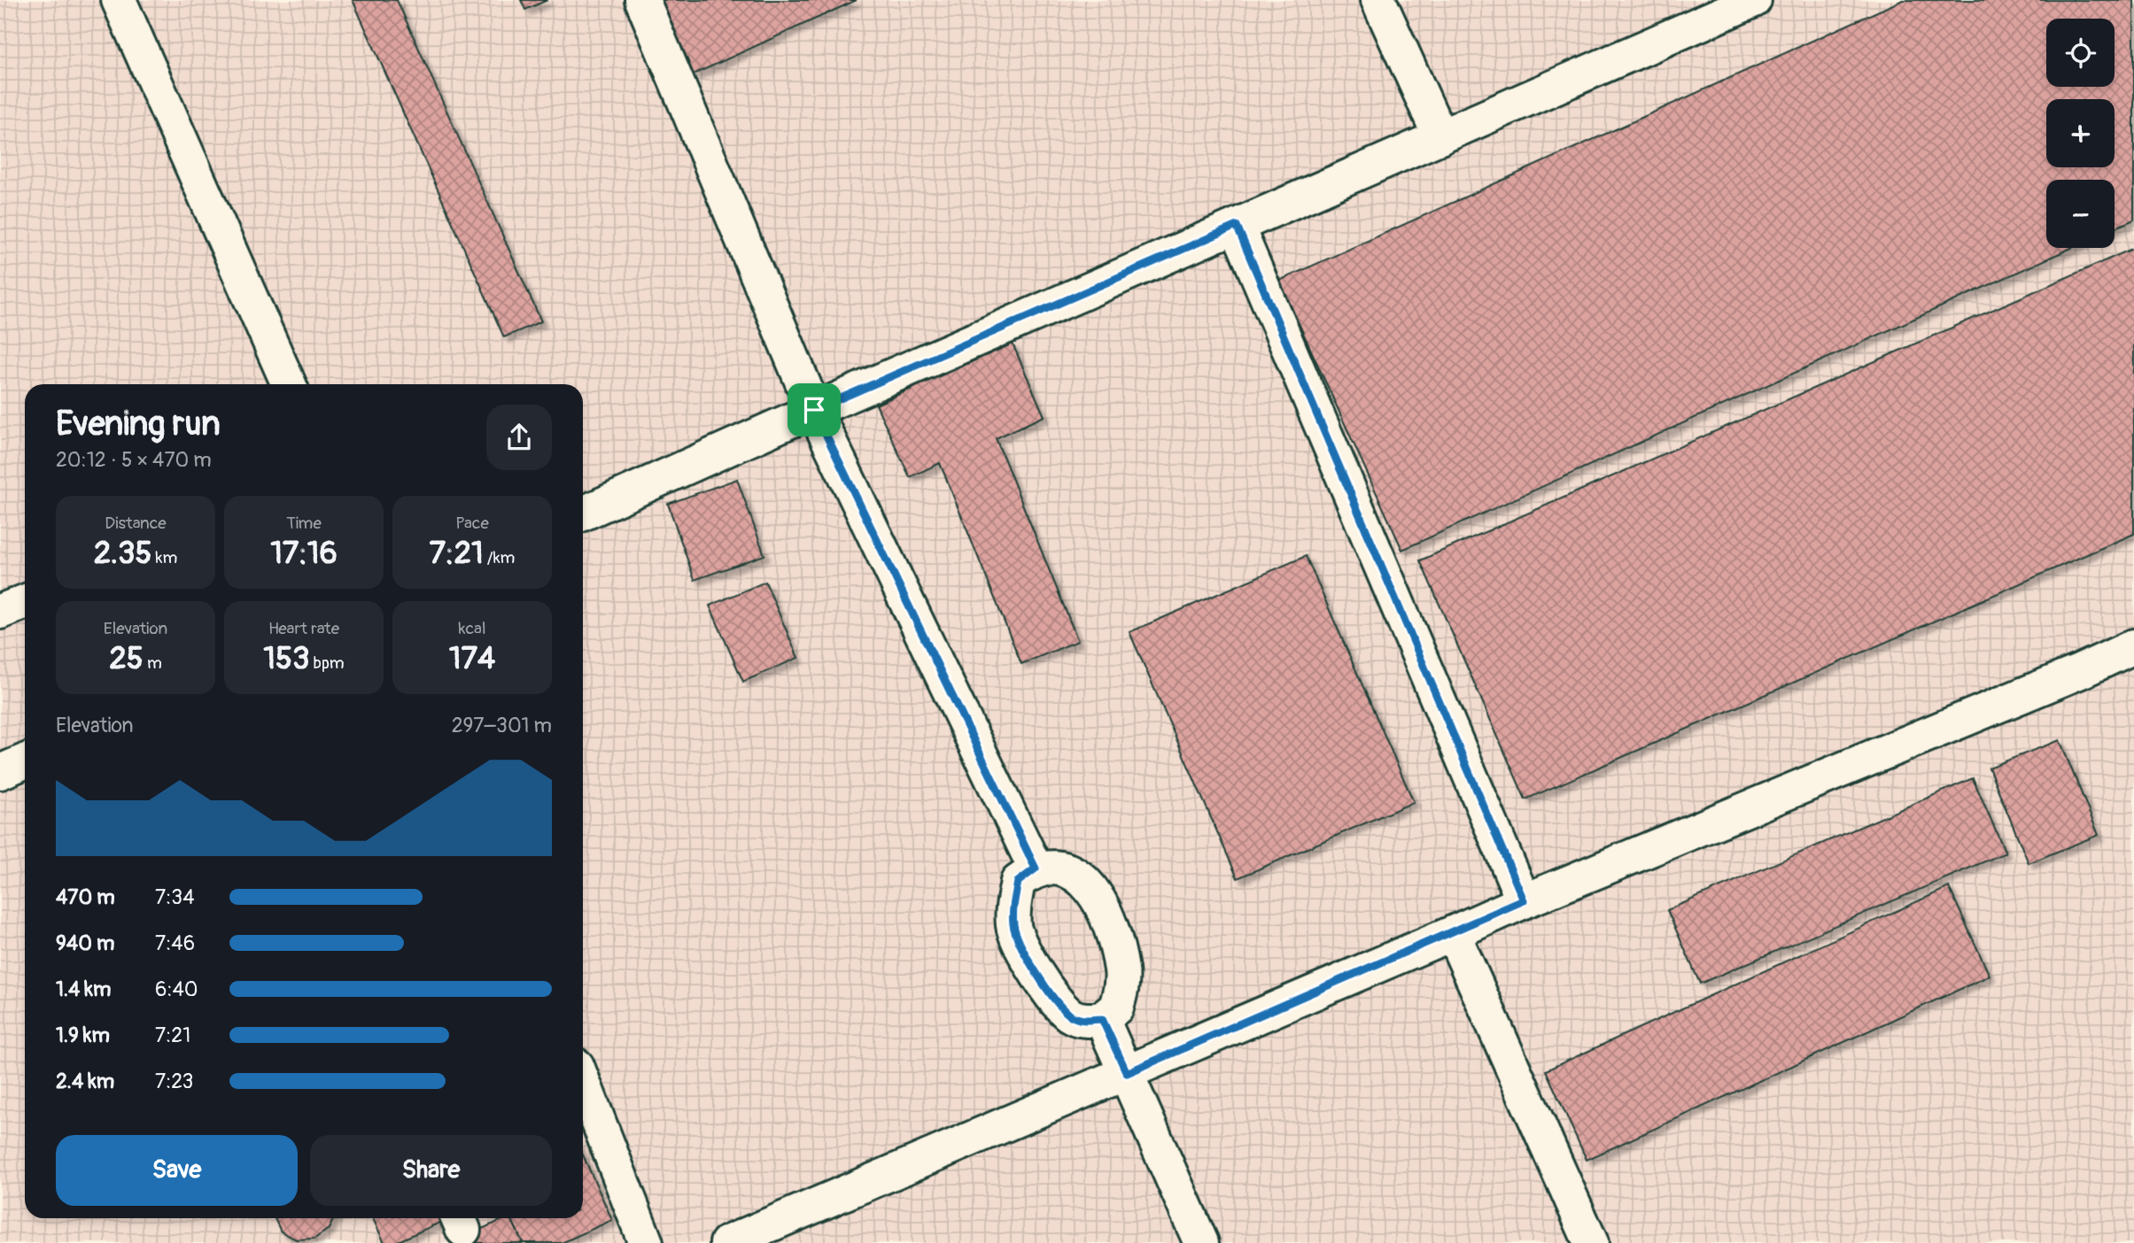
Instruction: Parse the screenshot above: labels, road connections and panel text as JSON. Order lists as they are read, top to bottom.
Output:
{
  "page": {
    "map_buttons": ["+", "−"],
    "heading": ["Evening run", "20:12 · 5 × 470 m"],
    "stats": [
      ["Distance", "2.35 km"],
      ["Time", "17:16"],
      ["Pace", "7:21 /km"],
      ["Elevation", "25 m"],
      ["Heart rate", "153 bpm"],
      ["kcal", "174"]
    ],
    "chart": ["Elevation", "297–301 m"],
    "list": [
      {
        "name": "470 m",
        "note": "7:34"
      },
      {
        "name": "940 m",
        "note": "7:46"
      },
      {
        "name": "1.4 km",
        "note": "6:40"
      },
      {
        "name": "1.9 km",
        "note": "7:21"
      },
      {
        "name": "2.4 km",
        "note": "7:23"
      }
    ],
    "buttons": ["Save", "Share"]
  }
}
